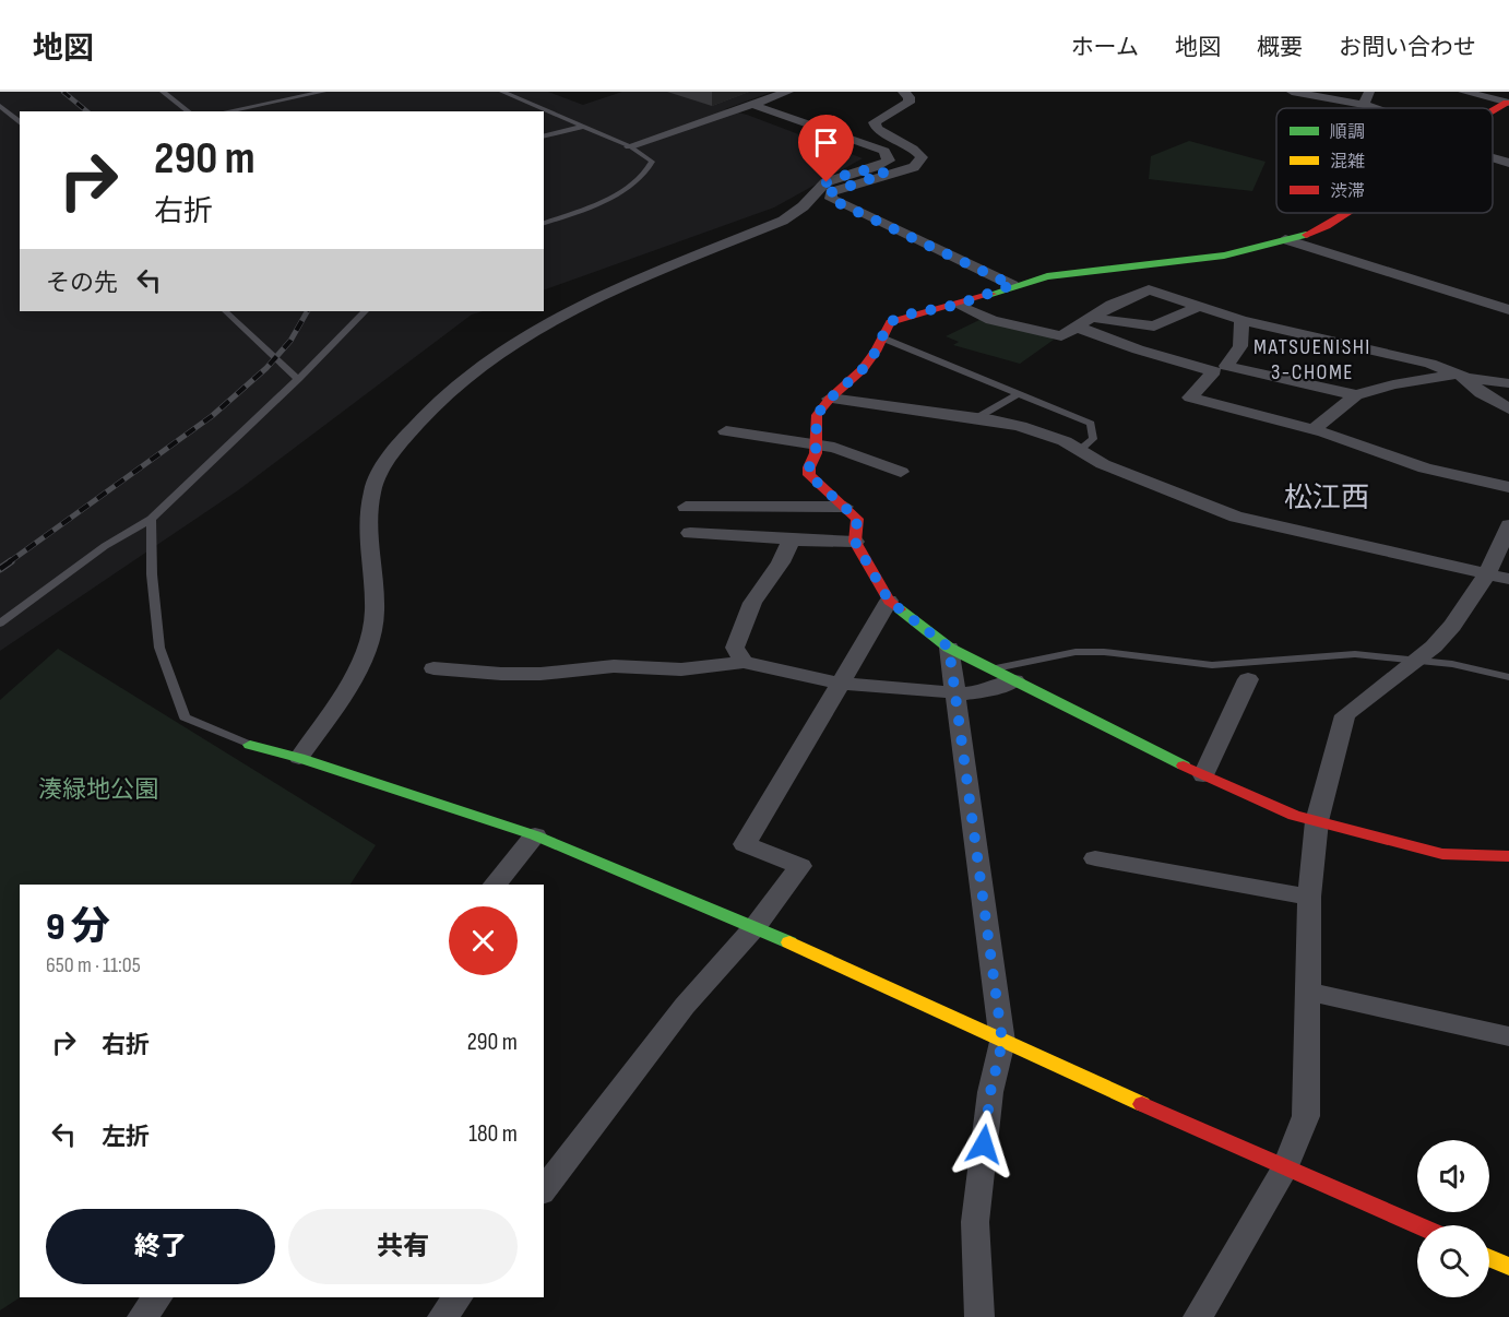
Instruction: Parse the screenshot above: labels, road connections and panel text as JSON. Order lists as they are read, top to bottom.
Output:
{
  "districts": ["MATSUENISHI 3-CHOME", "松江西"],
  "parks": ["湊緑地公園"],
  "legend": ["順調", "混雑", "渋滞"],
  "page": {
    "header": "地図",
    "nav": [
      "ホーム",
      "地図",
      "概要",
      "お問い合わせ"
    ],
    "turn": ["290 m", "右折"],
    "then": "その先",
    "heading": ["9 分", "650 m · 11:05"],
    "list": [
      {
        "name": "右折",
        "value": "290 m"
      },
      {
        "name": "左折",
        "value": "180 m"
      }
    ],
    "buttons": ["終了", "共有"]
  }
}
